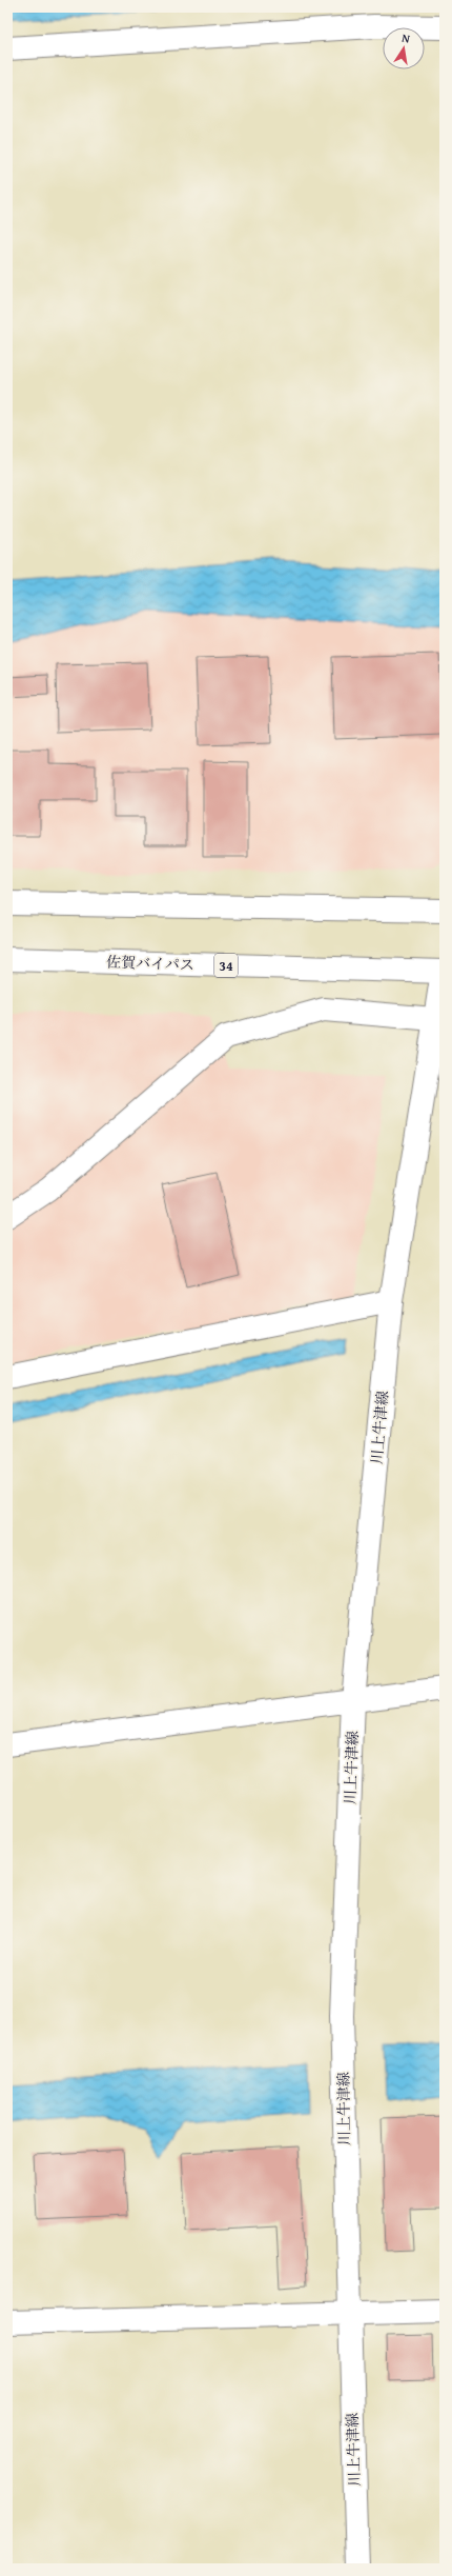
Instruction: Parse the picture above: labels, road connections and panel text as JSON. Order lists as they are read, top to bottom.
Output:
{
  "streets": {
    "main road": ["佐賀バイパス", "34", "川上牛津線"]
  },
  "crossings": [
    ["佐賀バイパス", "川上牛津線"]
  ],
  "north": "top"
}
